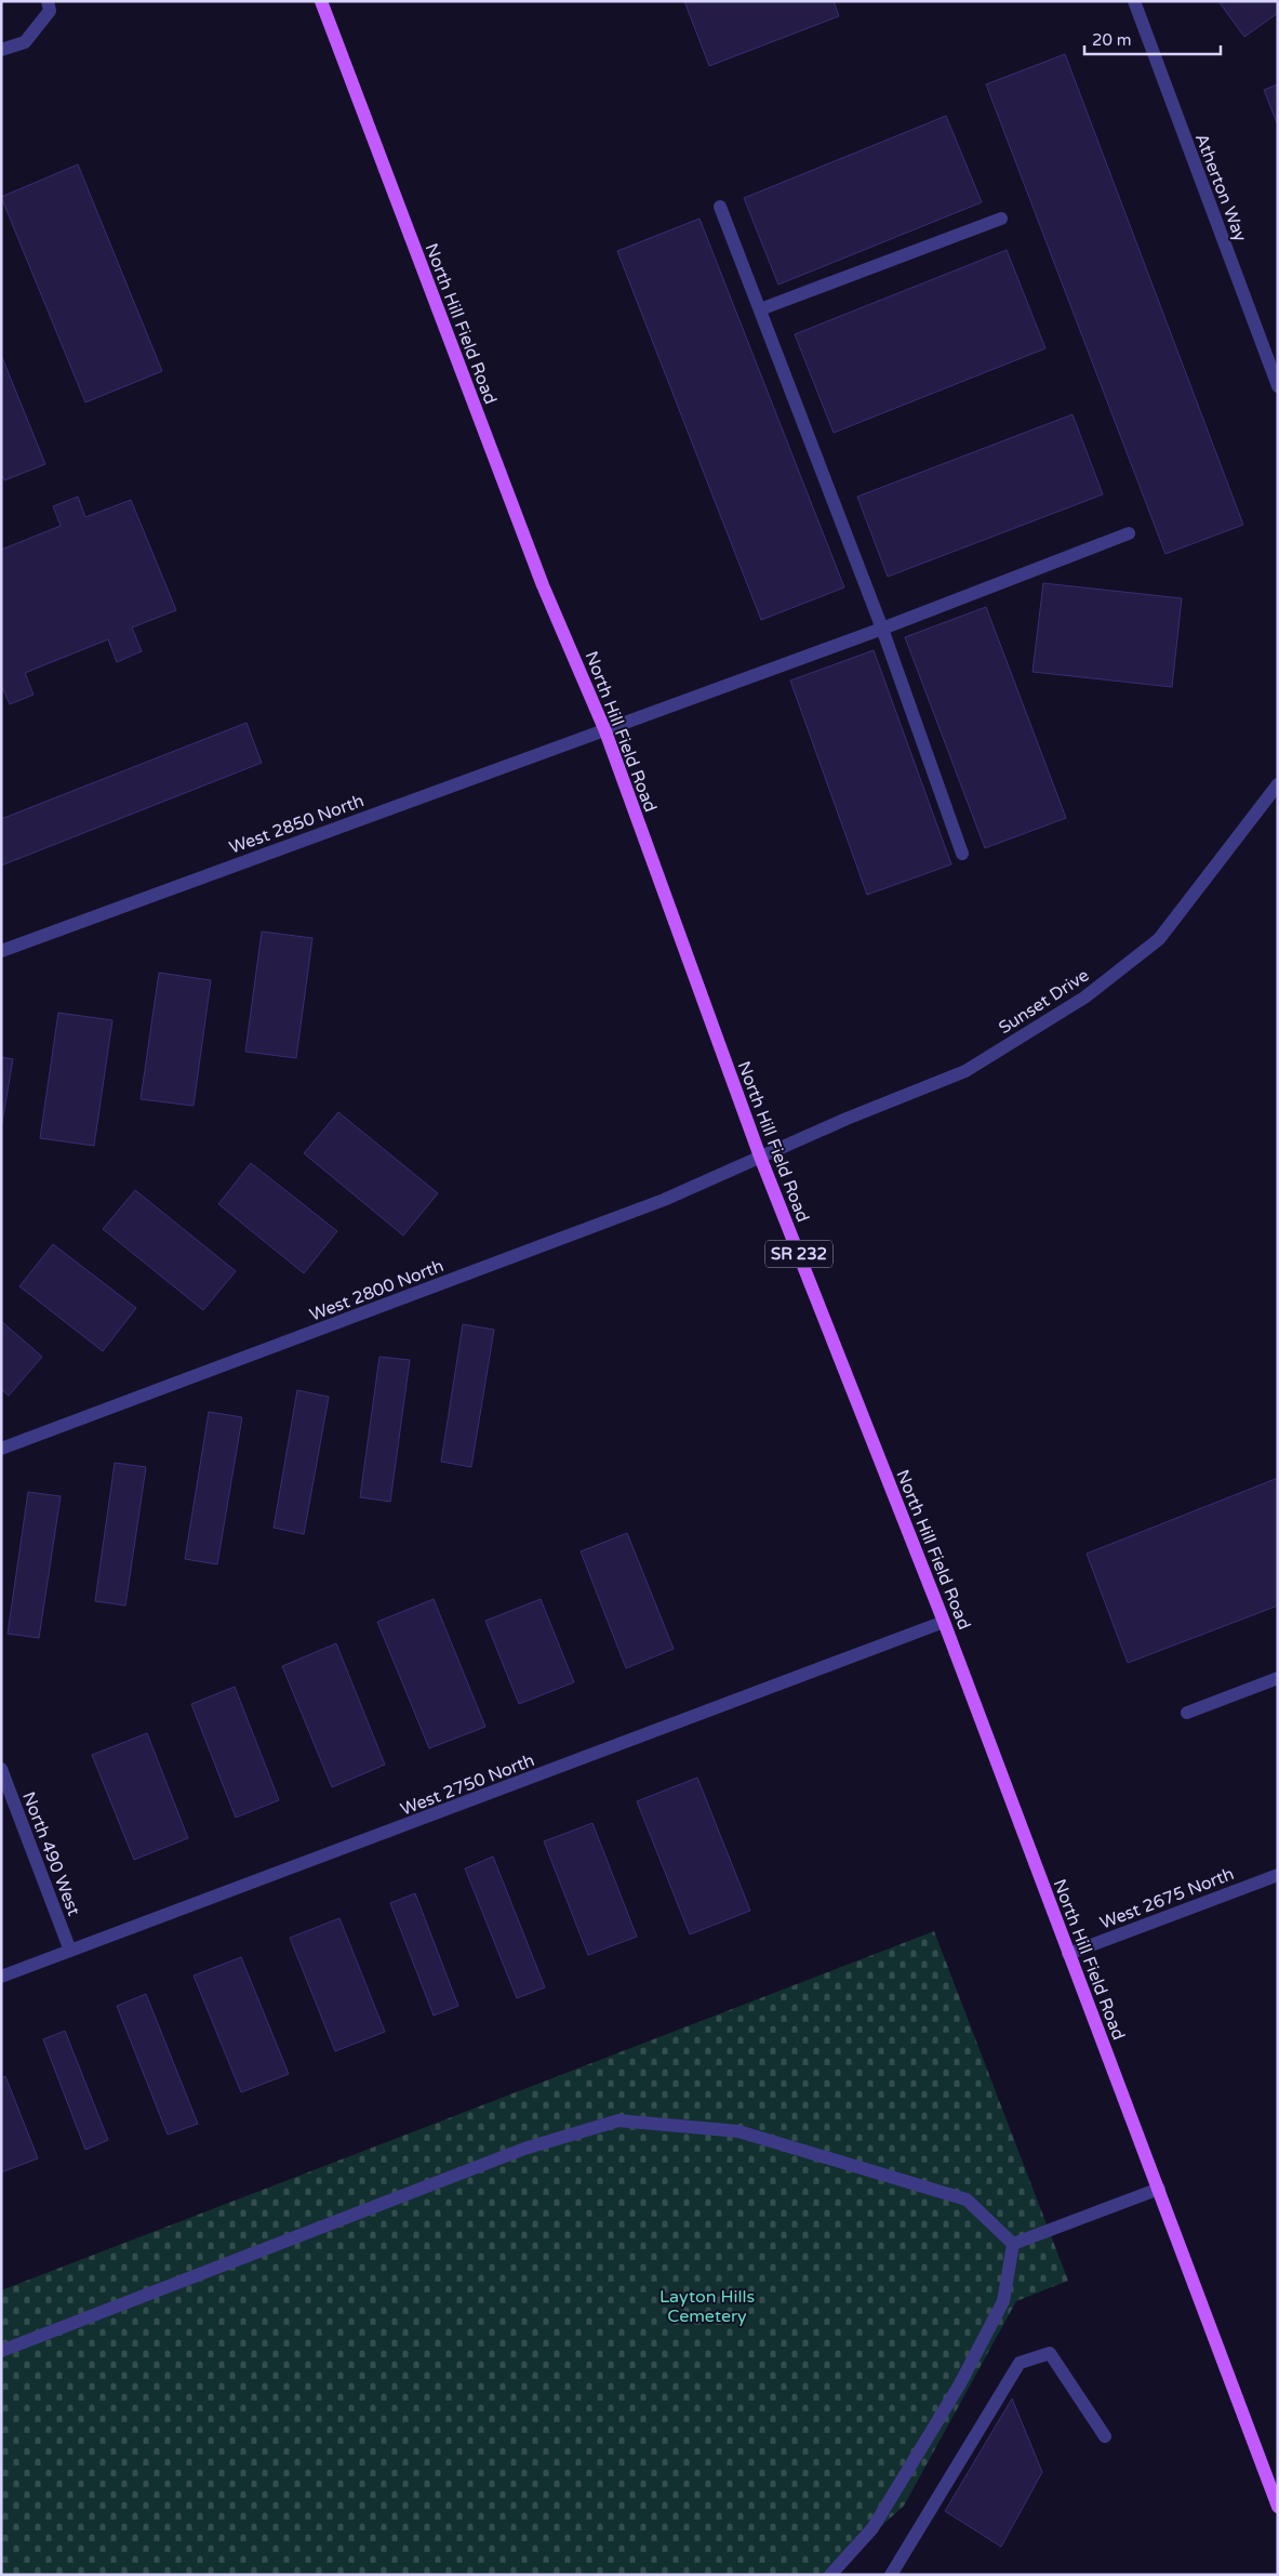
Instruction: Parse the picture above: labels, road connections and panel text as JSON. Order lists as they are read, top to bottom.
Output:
{
  "streets": {
    "main road": ["North Hill Field Road", "SR 232"],
    "street": [
      "Atherton Way",
      "West 2850 North",
      "Sunset Drive",
      "West 2800 North",
      "West 2750 North",
      "North 490 West",
      "West 2675 North"
    ]
  },
  "crossings": [
    ["North Hill Field Road", "West 2850 North"],
    ["North Hill Field Road", "Sunset Drive"],
    ["North Hill Field Road", "West 2800 North"],
    ["North Hill Field Road", "West 2750 North"],
    ["North Hill Field Road", "West 2675 North"],
    ["Sunset Drive", "West 2800 North"],
    ["West 2750 North", "North 490 West"]
  ],
  "parks": ["Layton Hills Cemetery"],
  "scale_bar": "20 m"
}
